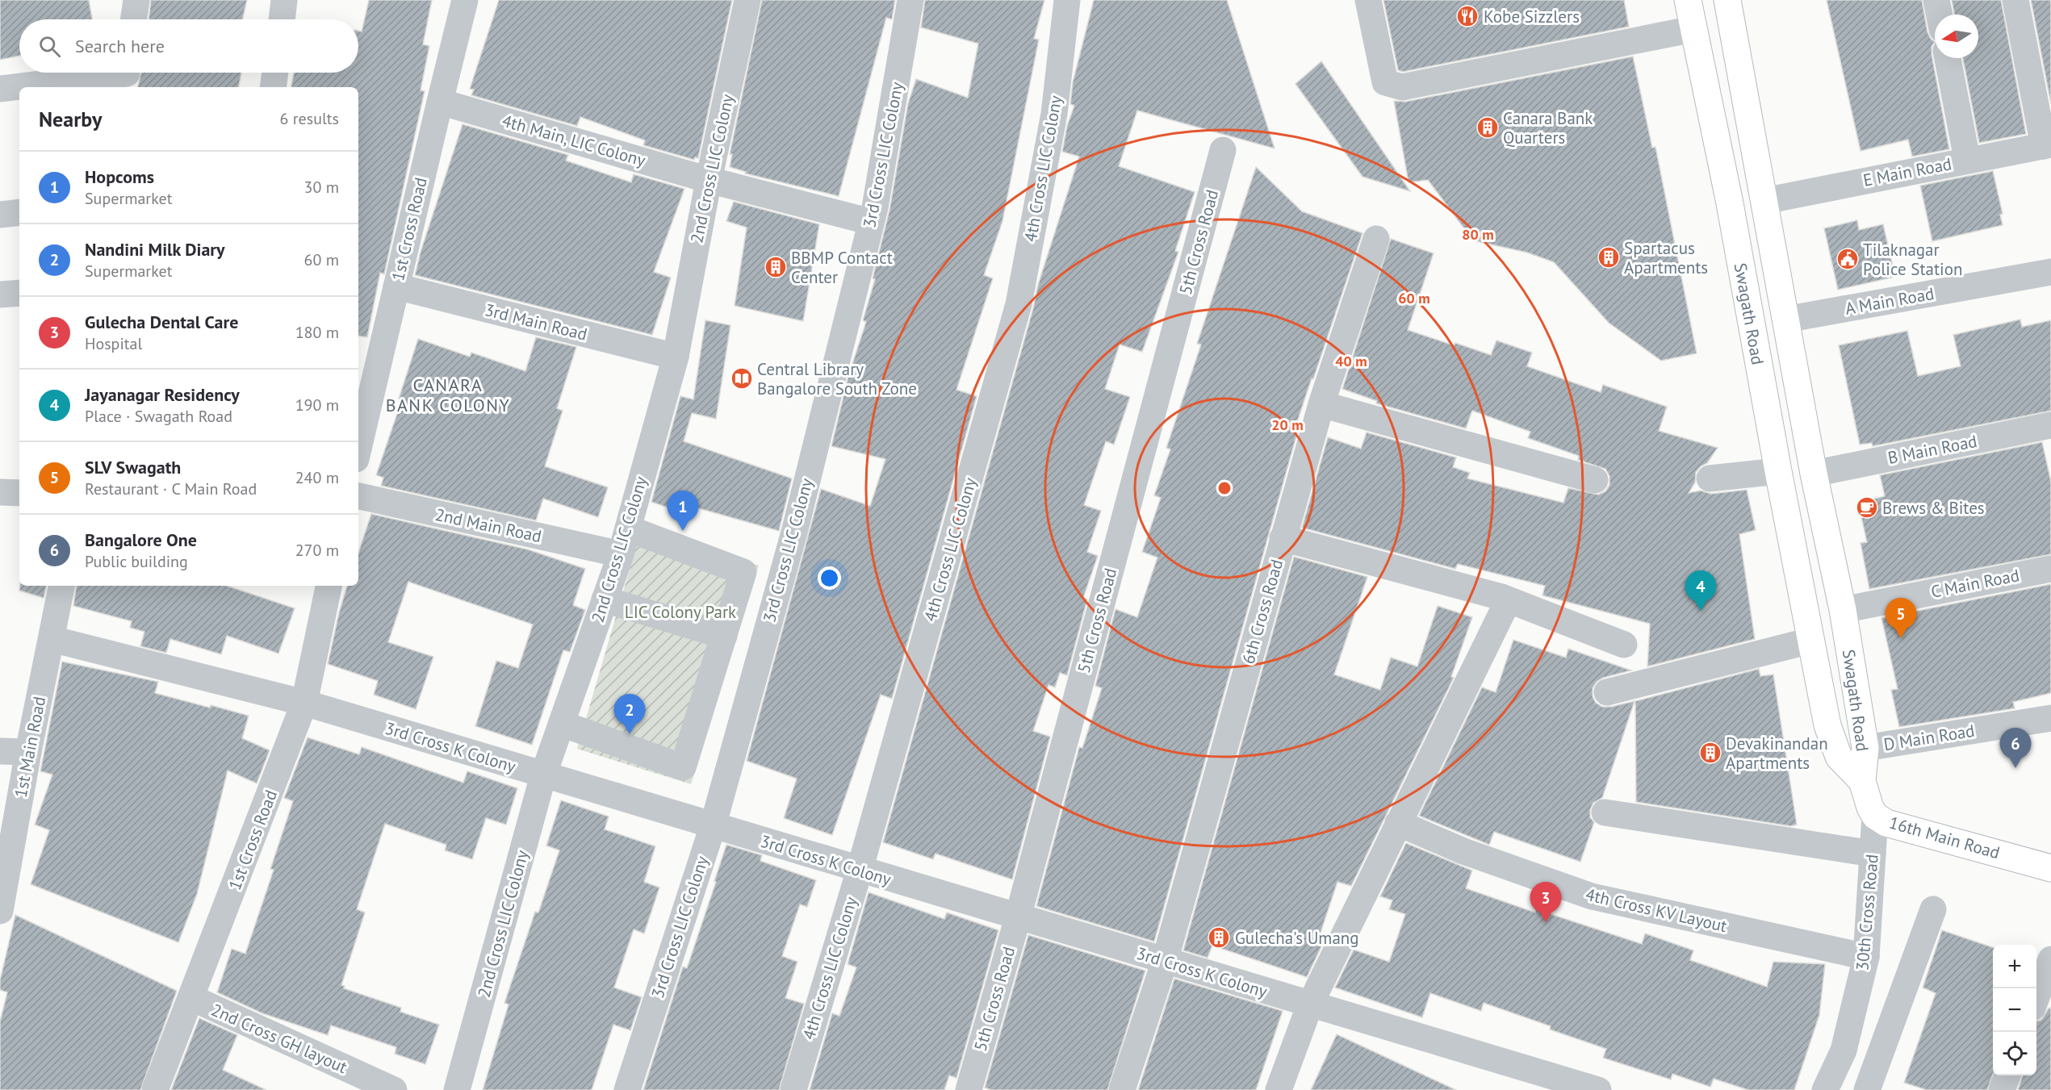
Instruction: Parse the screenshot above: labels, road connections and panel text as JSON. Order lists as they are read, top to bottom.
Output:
{
  "streets": {
    "main road": ["Swagath Road", "16th Main Road"],
    "street": [
      "4th Main, LIC Colony",
      "3rd Cross LIC Colony",
      "2nd Cross LIC Colony",
      "4th Cross LIC Colony",
      "E Main Road",
      "1st Cross Road",
      "5th Cross Road",
      "A Main Road",
      "3rd Main Road",
      "B Main Road",
      "2nd Main Road",
      "C Main Road",
      "6th Cross Road",
      "D Main Road",
      "1st Main Road",
      "3rd Cross K Colony",
      "4th Cross KV Layout",
      "30th Cross Road",
      "2nd Cross GH layout"
    ]
  },
  "crossings": [
    ["4th Main, LIC Colony", "3rd Cross LIC Colony"],
    ["4th Main, LIC Colony", "2nd Cross LIC Colony"],
    ["4th Main, LIC Colony", "1st Cross Road"],
    ["3rd Cross LIC Colony", "3rd Cross K Colony"],
    ["2nd Cross LIC Colony", "3rd Main Road"],
    ["2nd Cross LIC Colony", "2nd Main Road"],
    ["2nd Cross LIC Colony", "3rd Cross K Colony"],
    ["4th Cross LIC Colony", "3rd Cross K Colony"],
    ["E Main Road", "Swagath Road"],
    ["1st Cross Road", "3rd Main Road"],
    ["1st Cross Road", "3rd Cross K Colony"],
    ["1st Cross Road", "2nd Cross GH layout"],
    ["5th Cross Road", "3rd Cross K Colony"],
    ["A Main Road", "Swagath Road"],
    ["Swagath Road", "B Main Road"],
    ["Swagath Road", "C Main Road"],
    ["Swagath Road", "D Main Road"],
    ["Swagath Road", "16th Main Road"],
    ["6th Cross Road", "3rd Cross K Colony"],
    ["1st Main Road", "3rd Cross K Colony"],
    ["16th Main Road", "30th Cross Road"],
    ["4th Cross KV Layout", "30th Cross Road"]
  ],
  "districts": ["CANARA BANK COLONY"],
  "parks": ["LIC Colony Park"],
  "places": {
    "restaurant": ["Kobe Sizzlers"],
    "building": [
      "Canara Bank Quarters",
      "Spartacus Apartments",
      "BBMP Contact Center",
      "Devakinandan Apartments",
      "Gulecha's Umang"
    ],
    "public building": ["Tilaknagar Police Station"],
    "library": ["Central Library Bangalore South Zone"],
    "cafe": ["Brews & Bites"]
  },
  "north": "left",
  "page": {
    "search": "Search here",
    "heading": ["Nearby", "6 results"],
    "list": [
      {
        "mark": "1",
        "name": "Hopcoms",
        "note": "Supermarket",
        "value": "30 m"
      },
      {
        "mark": "2",
        "name": "Nandini Milk Diary",
        "note": "Supermarket",
        "value": "60 m"
      },
      {
        "mark": "3",
        "name": "Gulecha Dental Care",
        "note": "Hospital",
        "value": "180 m"
      },
      {
        "mark": "4",
        "name": "Jayanagar Residency",
        "note": "Place · Swagath Road",
        "value": "190 m"
      },
      {
        "mark": "5",
        "name": "SLV Swagath",
        "note": "Restaurant · C Main Road",
        "value": "240 m"
      },
      {
        "mark": "6",
        "name": "Bangalore One",
        "note": "Public building",
        "value": "270 m"
      }
    ],
    "pins": [
      "1",
      "4",
      "5",
      "2",
      "6",
      "3"
    ],
    "map_buttons": ["+", "−"]
  },
  "rings": [
    "80 m",
    "60 m",
    "40 m",
    "20 m"
  ]
}
